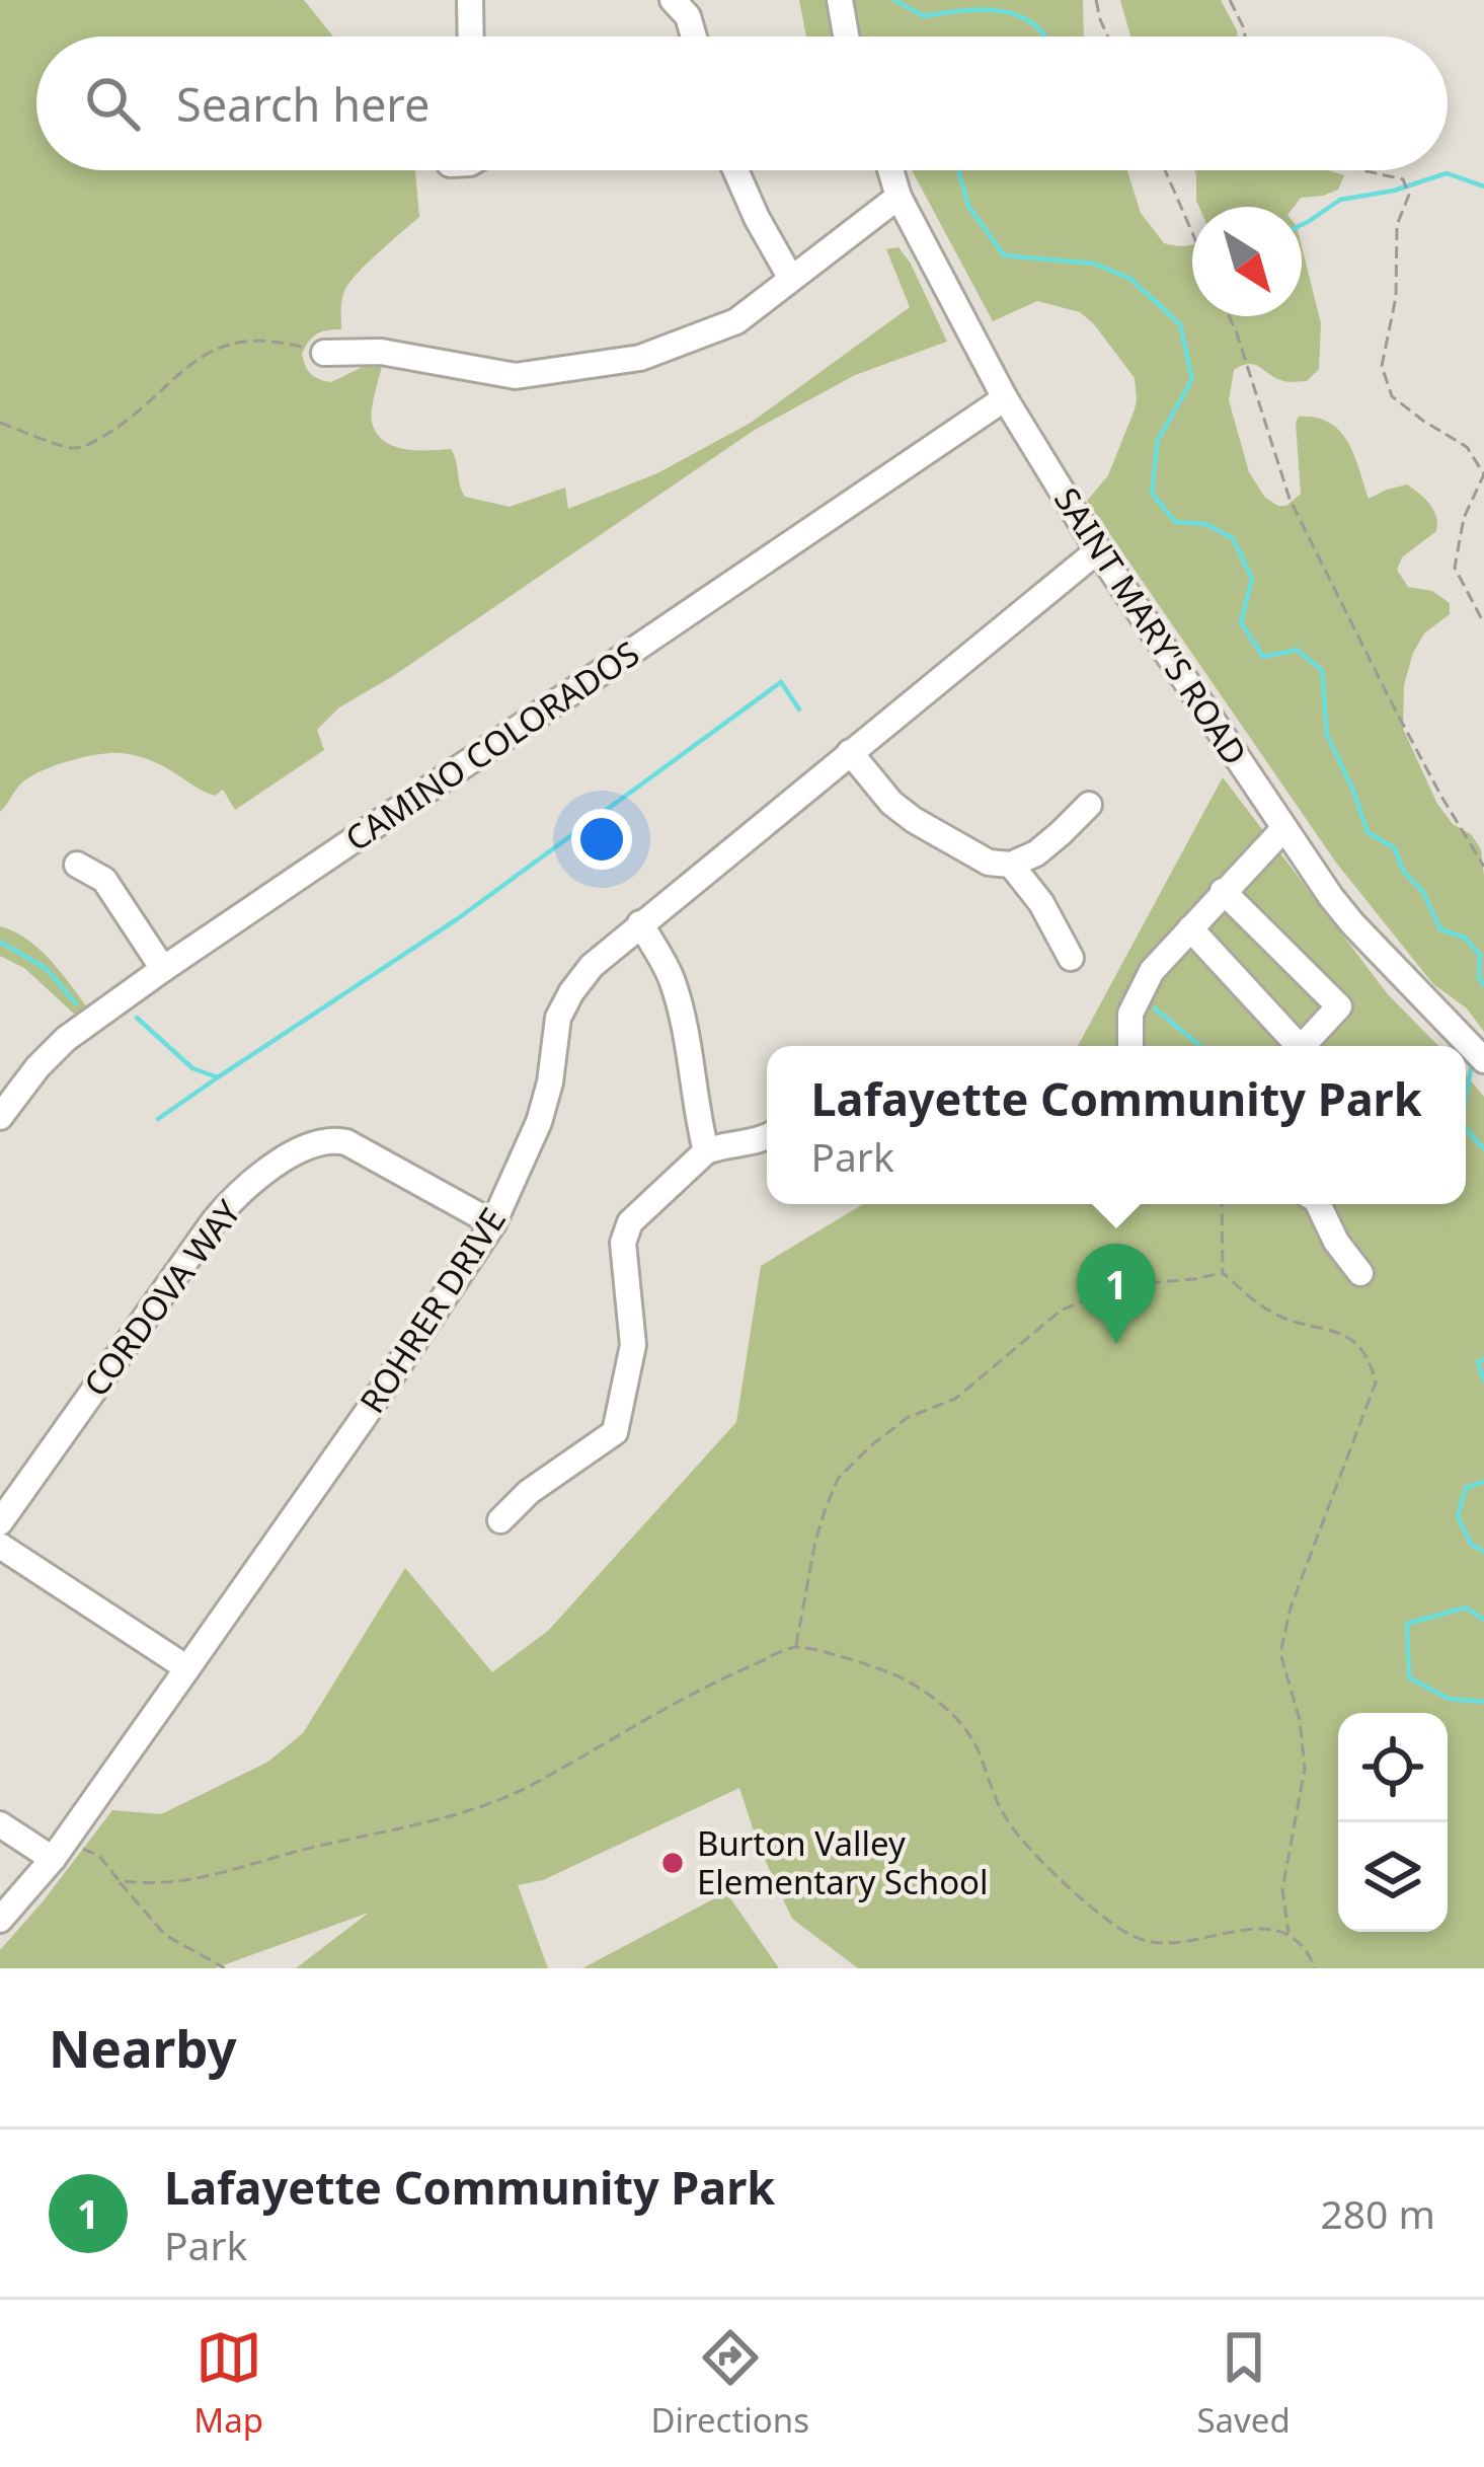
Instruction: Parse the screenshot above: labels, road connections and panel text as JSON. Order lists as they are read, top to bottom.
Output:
{
  "streets": {
    "street": [
      "SAINT MARY'S ROAD",
      "CAMINO COLORADOS",
      "CORDOVA WAY",
      "ROHRER DRIVE"
    ]
  },
  "crossings": [
    ["SAINT MARY'S ROAD", "CAMINO COLORADOS"],
    ["SAINT MARY'S ROAD", "ROHRER DRIVE"],
    ["CORDOVA WAY", "ROHRER DRIVE"]
  ],
  "places": ["Burton Valley Elementary School"],
  "north": "bottom right",
  "page": {
    "search": "Search here",
    "popup": ["Lafayette Community Park", "Park"],
    "pins": "1",
    "heading": "Nearby",
    "list": [
      {
        "mark": "1",
        "name": "Lafayette Community Park",
        "note": "Park",
        "value": "280 m"
      }
    ],
    "nav": ["Map", "Directions", "Saved"]
  }
}
